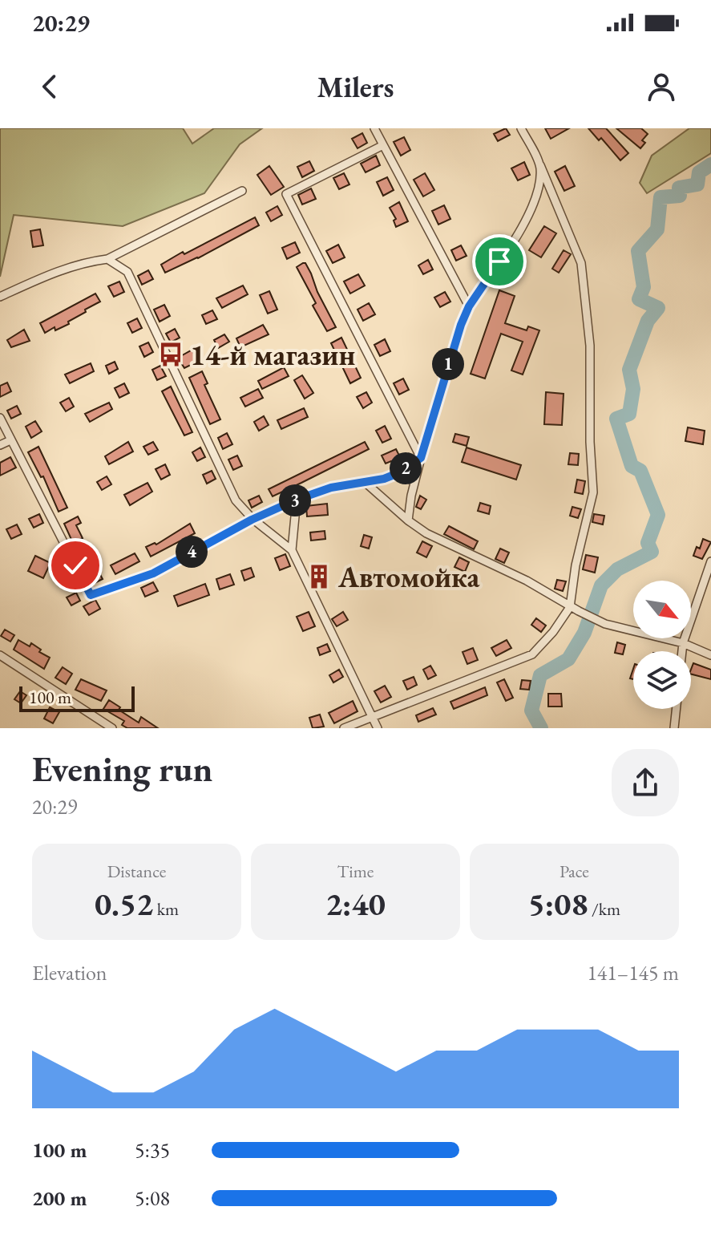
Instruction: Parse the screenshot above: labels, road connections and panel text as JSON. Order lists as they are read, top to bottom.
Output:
{
  "places": {
    "bus stop": ["14-й магазин"],
    "building": ["Автомойка"]
  },
  "scale_bar": "100 m",
  "north": "bottom right",
  "page": {
    "status": "20:29",
    "header": "Milers",
    "pins": [
      "1",
      "2",
      "3",
      "4"
    ],
    "scale": "100 m",
    "heading": ["Evening run", "20:29"],
    "stats": [
      ["Distance", "0.52 km"],
      ["Time", "2:40"],
      ["Pace", "5:08 /km"]
    ],
    "chart": ["Elevation", "141–145 m"],
    "list": [
      {
        "name": "100 m",
        "note": "5:35"
      },
      {
        "name": "200 m",
        "note": "5:08"
      }
    ]
  }
}
